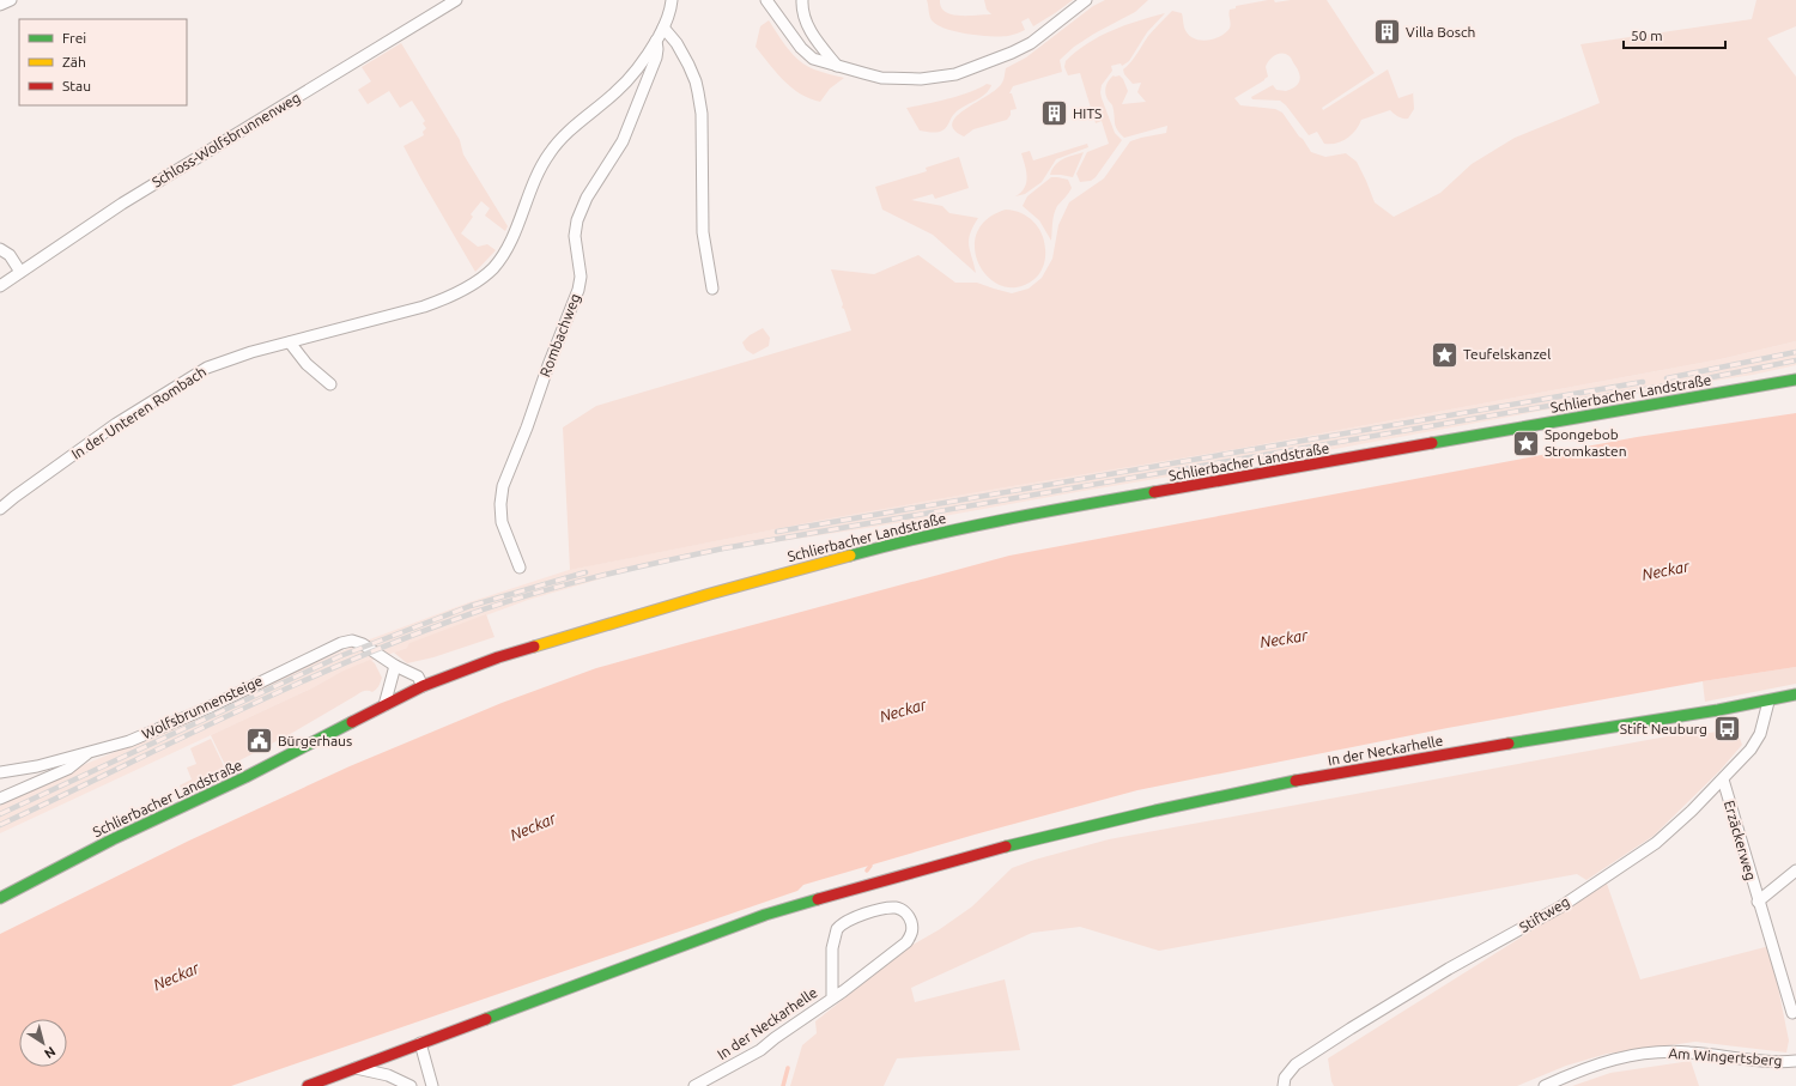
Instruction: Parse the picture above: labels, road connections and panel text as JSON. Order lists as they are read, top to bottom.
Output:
{
  "streets": {
    "main road": ["Schlierbacher Landstraße", "In der Neckarhelle"],
    "street": [
      "Schloss-Wolfsbrunnenweg",
      "Rombachweg",
      "In der Unteren Rombach",
      "Wolfsbrunnensteige",
      "Erzäckerweg",
      "Stiftweg",
      "Am Wingertsberg"
    ]
  },
  "crossings": [
    ["Rombachweg", "In der Unteren Rombach"],
    ["Schlierbacher Landstraße", "Wolfsbrunnensteige"],
    ["In der Neckarhelle", "Stiftweg"],
    ["Erzäckerweg", "Stiftweg"]
  ],
  "water": ["Neckar"],
  "places": {
    "building": ["Villa Bosch", "HITS"],
    "place": ["Teufelskanzel", "Spongebob Stromkasten"],
    "bus stop": ["Stift Neuburg"],
    "public building": ["Bürgerhaus"]
  },
  "legend": ["Frei", "Zäh", "Stau"],
  "scale_bar": "50 m",
  "north": "bottom right"
}
